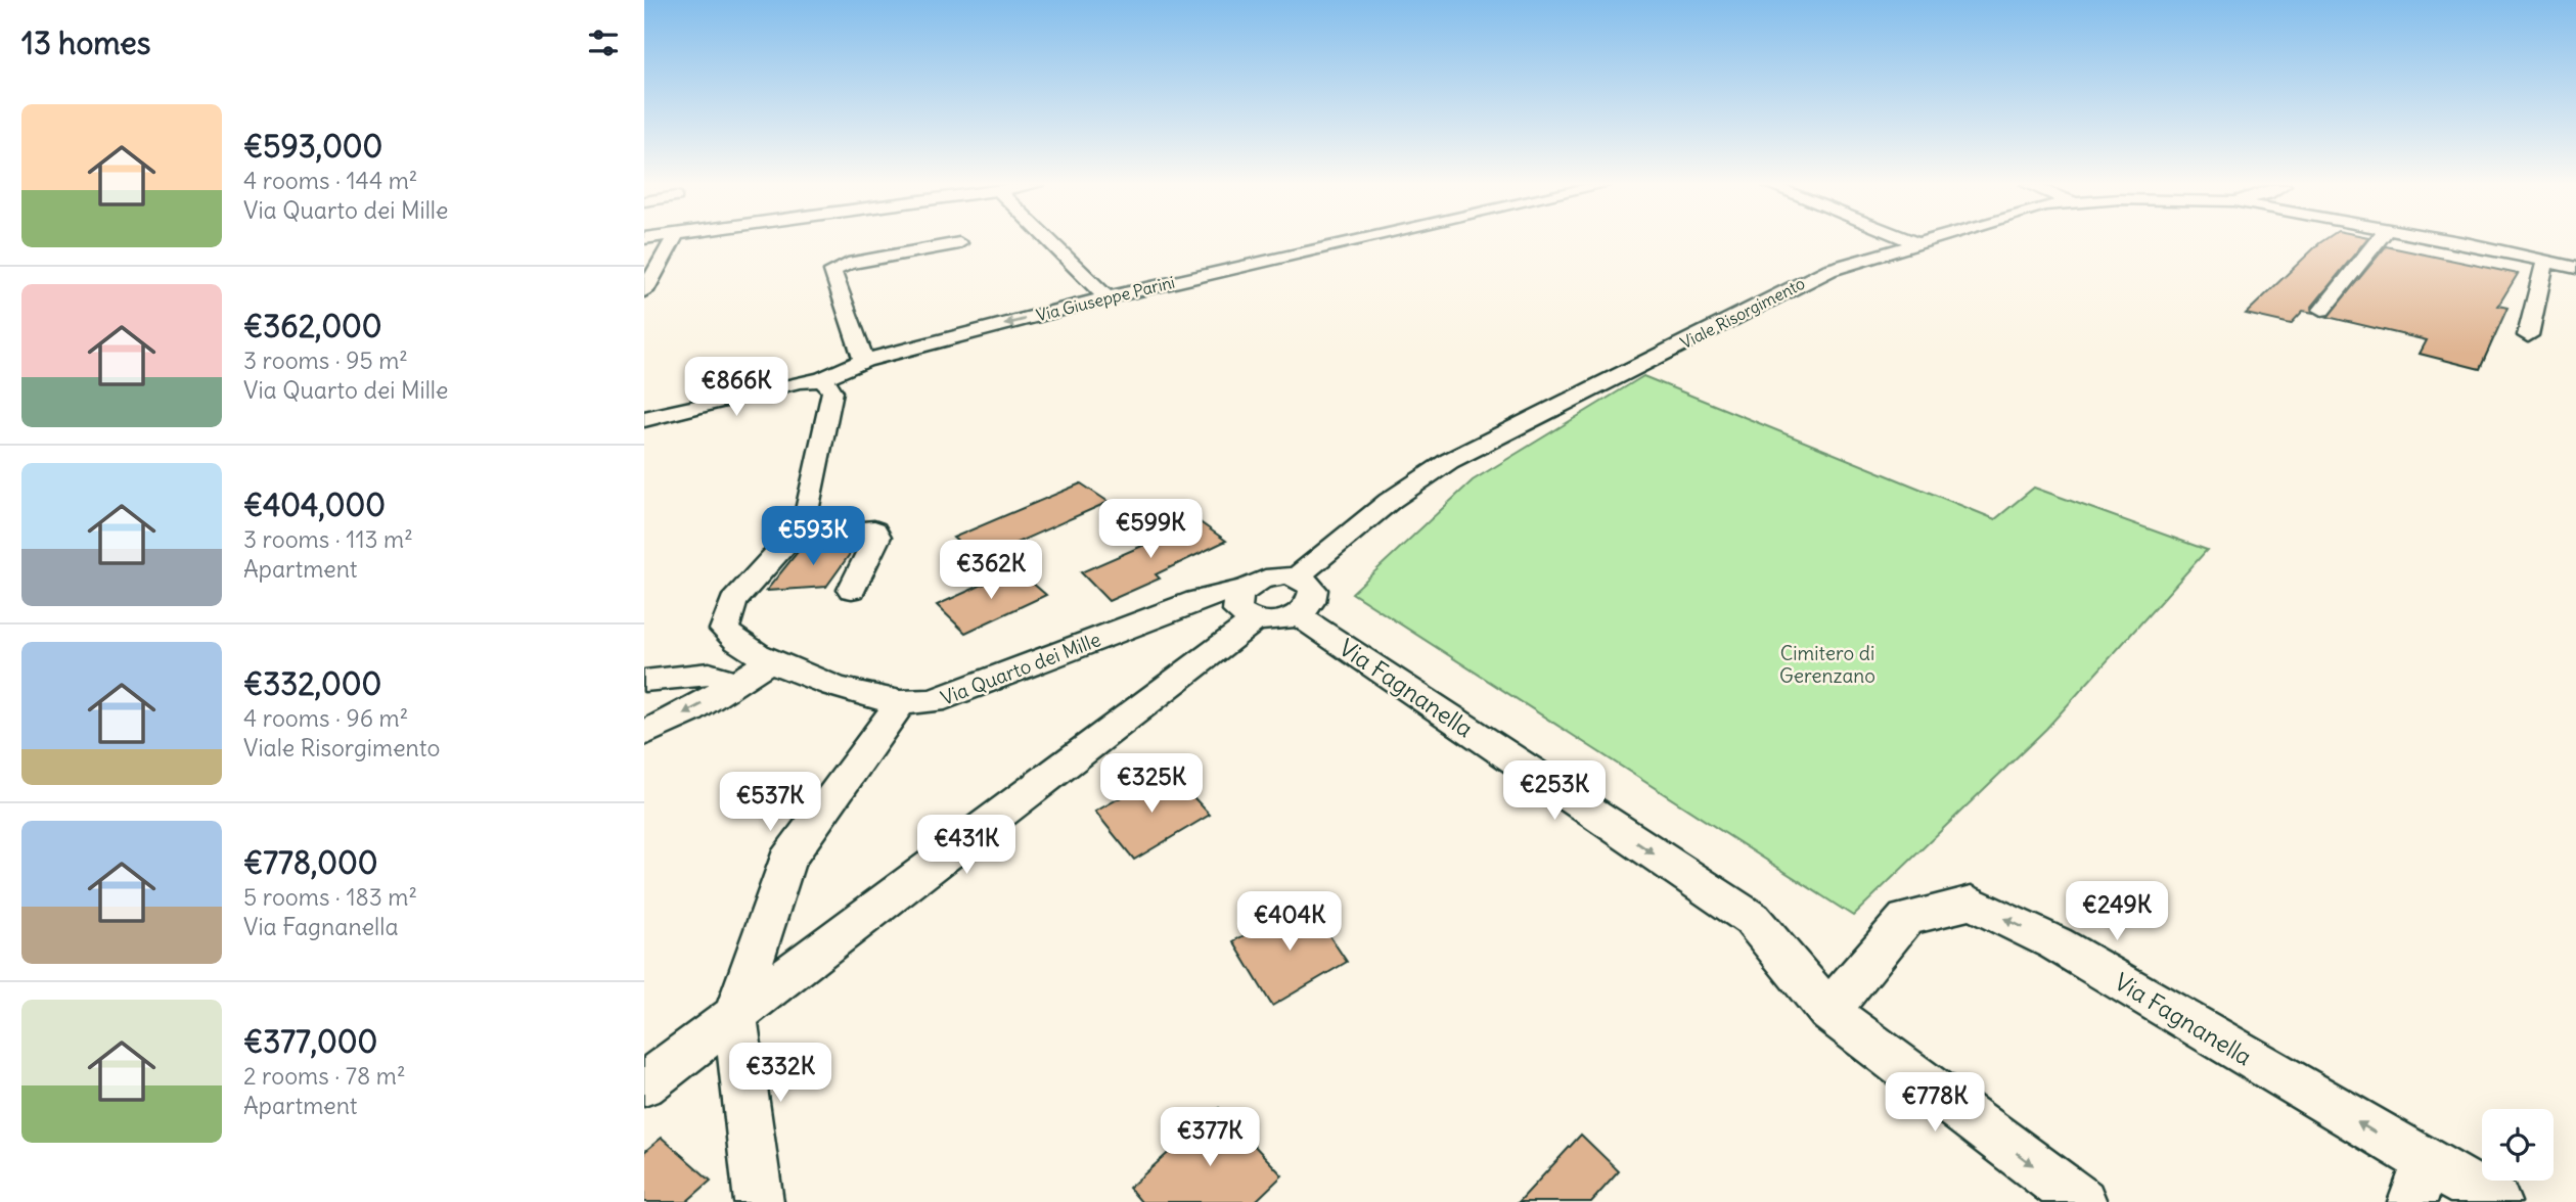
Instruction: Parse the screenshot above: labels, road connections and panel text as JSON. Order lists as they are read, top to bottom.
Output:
{
  "streets": {
    "street": [
      "Via Giuseppe Parini",
      "Viale Risorgimento",
      "Via Quarto dei Mille",
      "Via Fagnanella"
    ]
  },
  "crossings": [
    ["Via Giuseppe Parini", "Via Quarto dei Mille"],
    ["Viale Risorgimento", "Via Quarto dei Mille"],
    ["Viale Risorgimento", "Via Fagnanella"],
    ["Via Quarto dei Mille", "Via Fagnanella"]
  ],
  "one_way": ["Via Giuseppe Parini"],
  "parks": ["Cimitero di Gerenzano"],
  "page": {
    "heading": "13 homes",
    "list": [
      {
        "name": "€593,000",
        "note": "4 rooms · 144 m² · Via Quarto dei Mille"
      },
      {
        "name": "€362,000",
        "note": "3 rooms · 95 m² · Via Quarto dei Mille"
      },
      {
        "name": "€404,000",
        "note": "3 rooms · 113 m² · Apartment"
      },
      {
        "name": "€332,000",
        "note": "4 rooms · 96 m² · Viale Risorgimento"
      },
      {
        "name": "€778,000",
        "note": "5 rooms · 183 m² · Via Fagnanella"
      },
      {
        "name": "€377,000",
        "note": "2 rooms · 78 m² · Apartment"
      }
    ],
    "price": [
      "€866K",
      "€599K",
      "€593K",
      "€362K",
      "€325K",
      "€253K",
      "€537K",
      "€431K",
      "€249K",
      "€404K",
      "€332K",
      "€778K",
      "€377K"
    ]
  }
}
